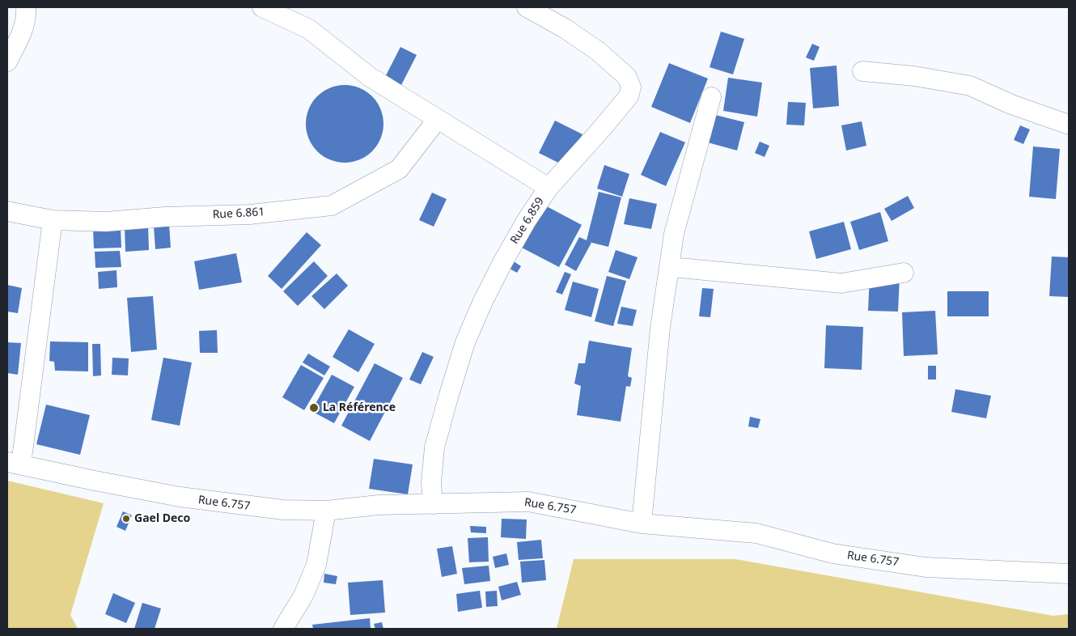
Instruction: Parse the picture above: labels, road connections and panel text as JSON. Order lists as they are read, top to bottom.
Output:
{
  "streets": {
    "street": ["Rue 6.861", "Rue 6.859", "Rue 6.757"]
  },
  "crossings": [
    ["Rue 6.859", "Rue 6.757"]
  ],
  "places": ["La Référence", "Gael Deco"]
}
